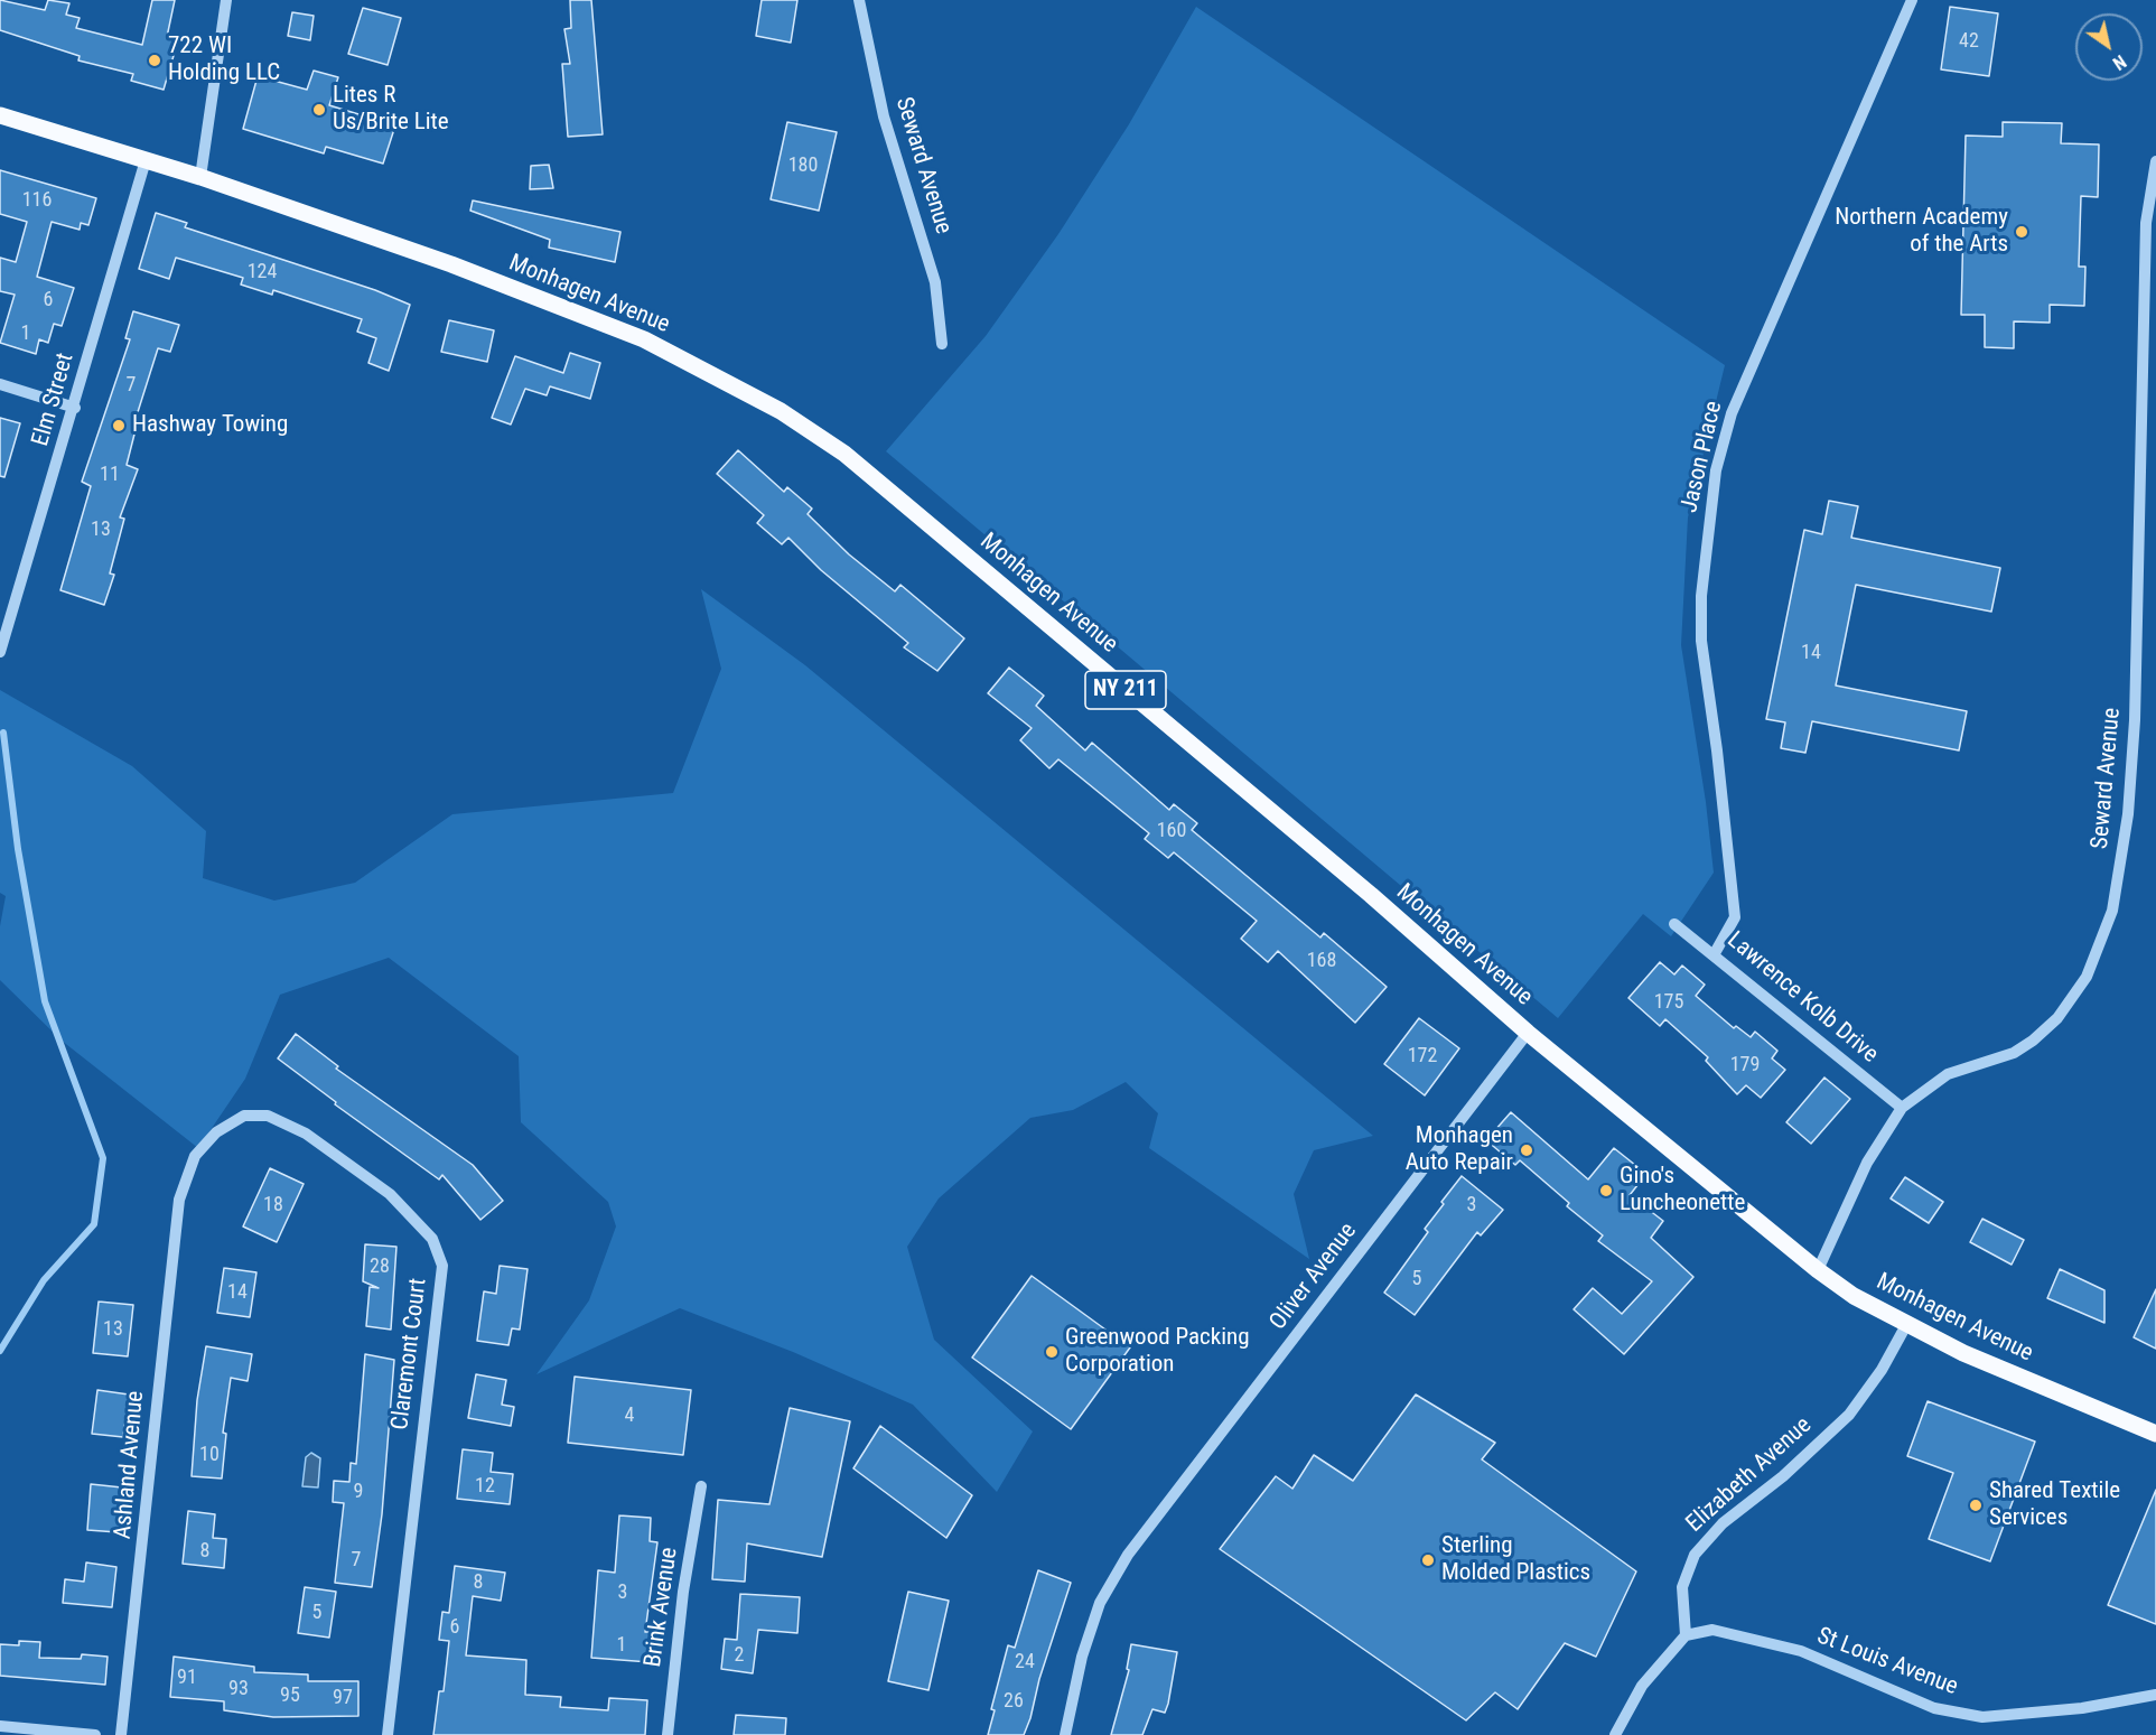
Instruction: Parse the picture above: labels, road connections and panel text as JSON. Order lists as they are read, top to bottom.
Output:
{
  "streets": {
    "main road": ["Monhagen Avenue", "NY 211"],
    "street": [
      "Seward Avenue",
      "Elm Street",
      "Jason Place",
      "Lawrence Kolb Drive",
      "Oliver Avenue",
      "Claremont Court",
      "Ashland Avenue",
      "Elizabeth Avenue",
      "Brink Avenue",
      "St Louis Avenue"
    ]
  },
  "crossings": [
    ["Seward Avenue", "Monhagen Avenue"],
    ["Seward Avenue", "Lawrence Kolb Drive"],
    ["Monhagen Avenue", "Elm Street"],
    ["Monhagen Avenue", "Oliver Avenue"],
    ["Monhagen Avenue", "Elizabeth Avenue"],
    ["Jason Place", "Lawrence Kolb Drive"],
    ["Claremont Court", "Ashland Avenue"],
    ["Elizabeth Avenue", "St Louis Avenue"]
  ],
  "places": [
    "722 WI Holding LLC",
    "Lites R Us/Brite Lite",
    "Northern Academy of the Arts",
    "Hashway Towing",
    "Monhagen Auto Repair",
    "Gino's Luncheonette",
    "Greenwood Packing Corporation",
    "Shared Textile Services",
    "Sterling Molded Plastics"
  ],
  "house_numbers": [
    "42",
    "180",
    "116",
    "124",
    "6",
    "1",
    "7",
    "11",
    "13",
    "14",
    "160",
    "168",
    "175",
    "172",
    "179",
    "18",
    "3",
    "28",
    "5",
    "14",
    "13",
    "4",
    "10",
    "12",
    "9",
    "8",
    "7",
    "8",
    "3",
    "5",
    "6",
    "1",
    "2",
    "24",
    "91",
    "93",
    "95",
    "97",
    "26"
  ],
  "north": "bottom right"
}
